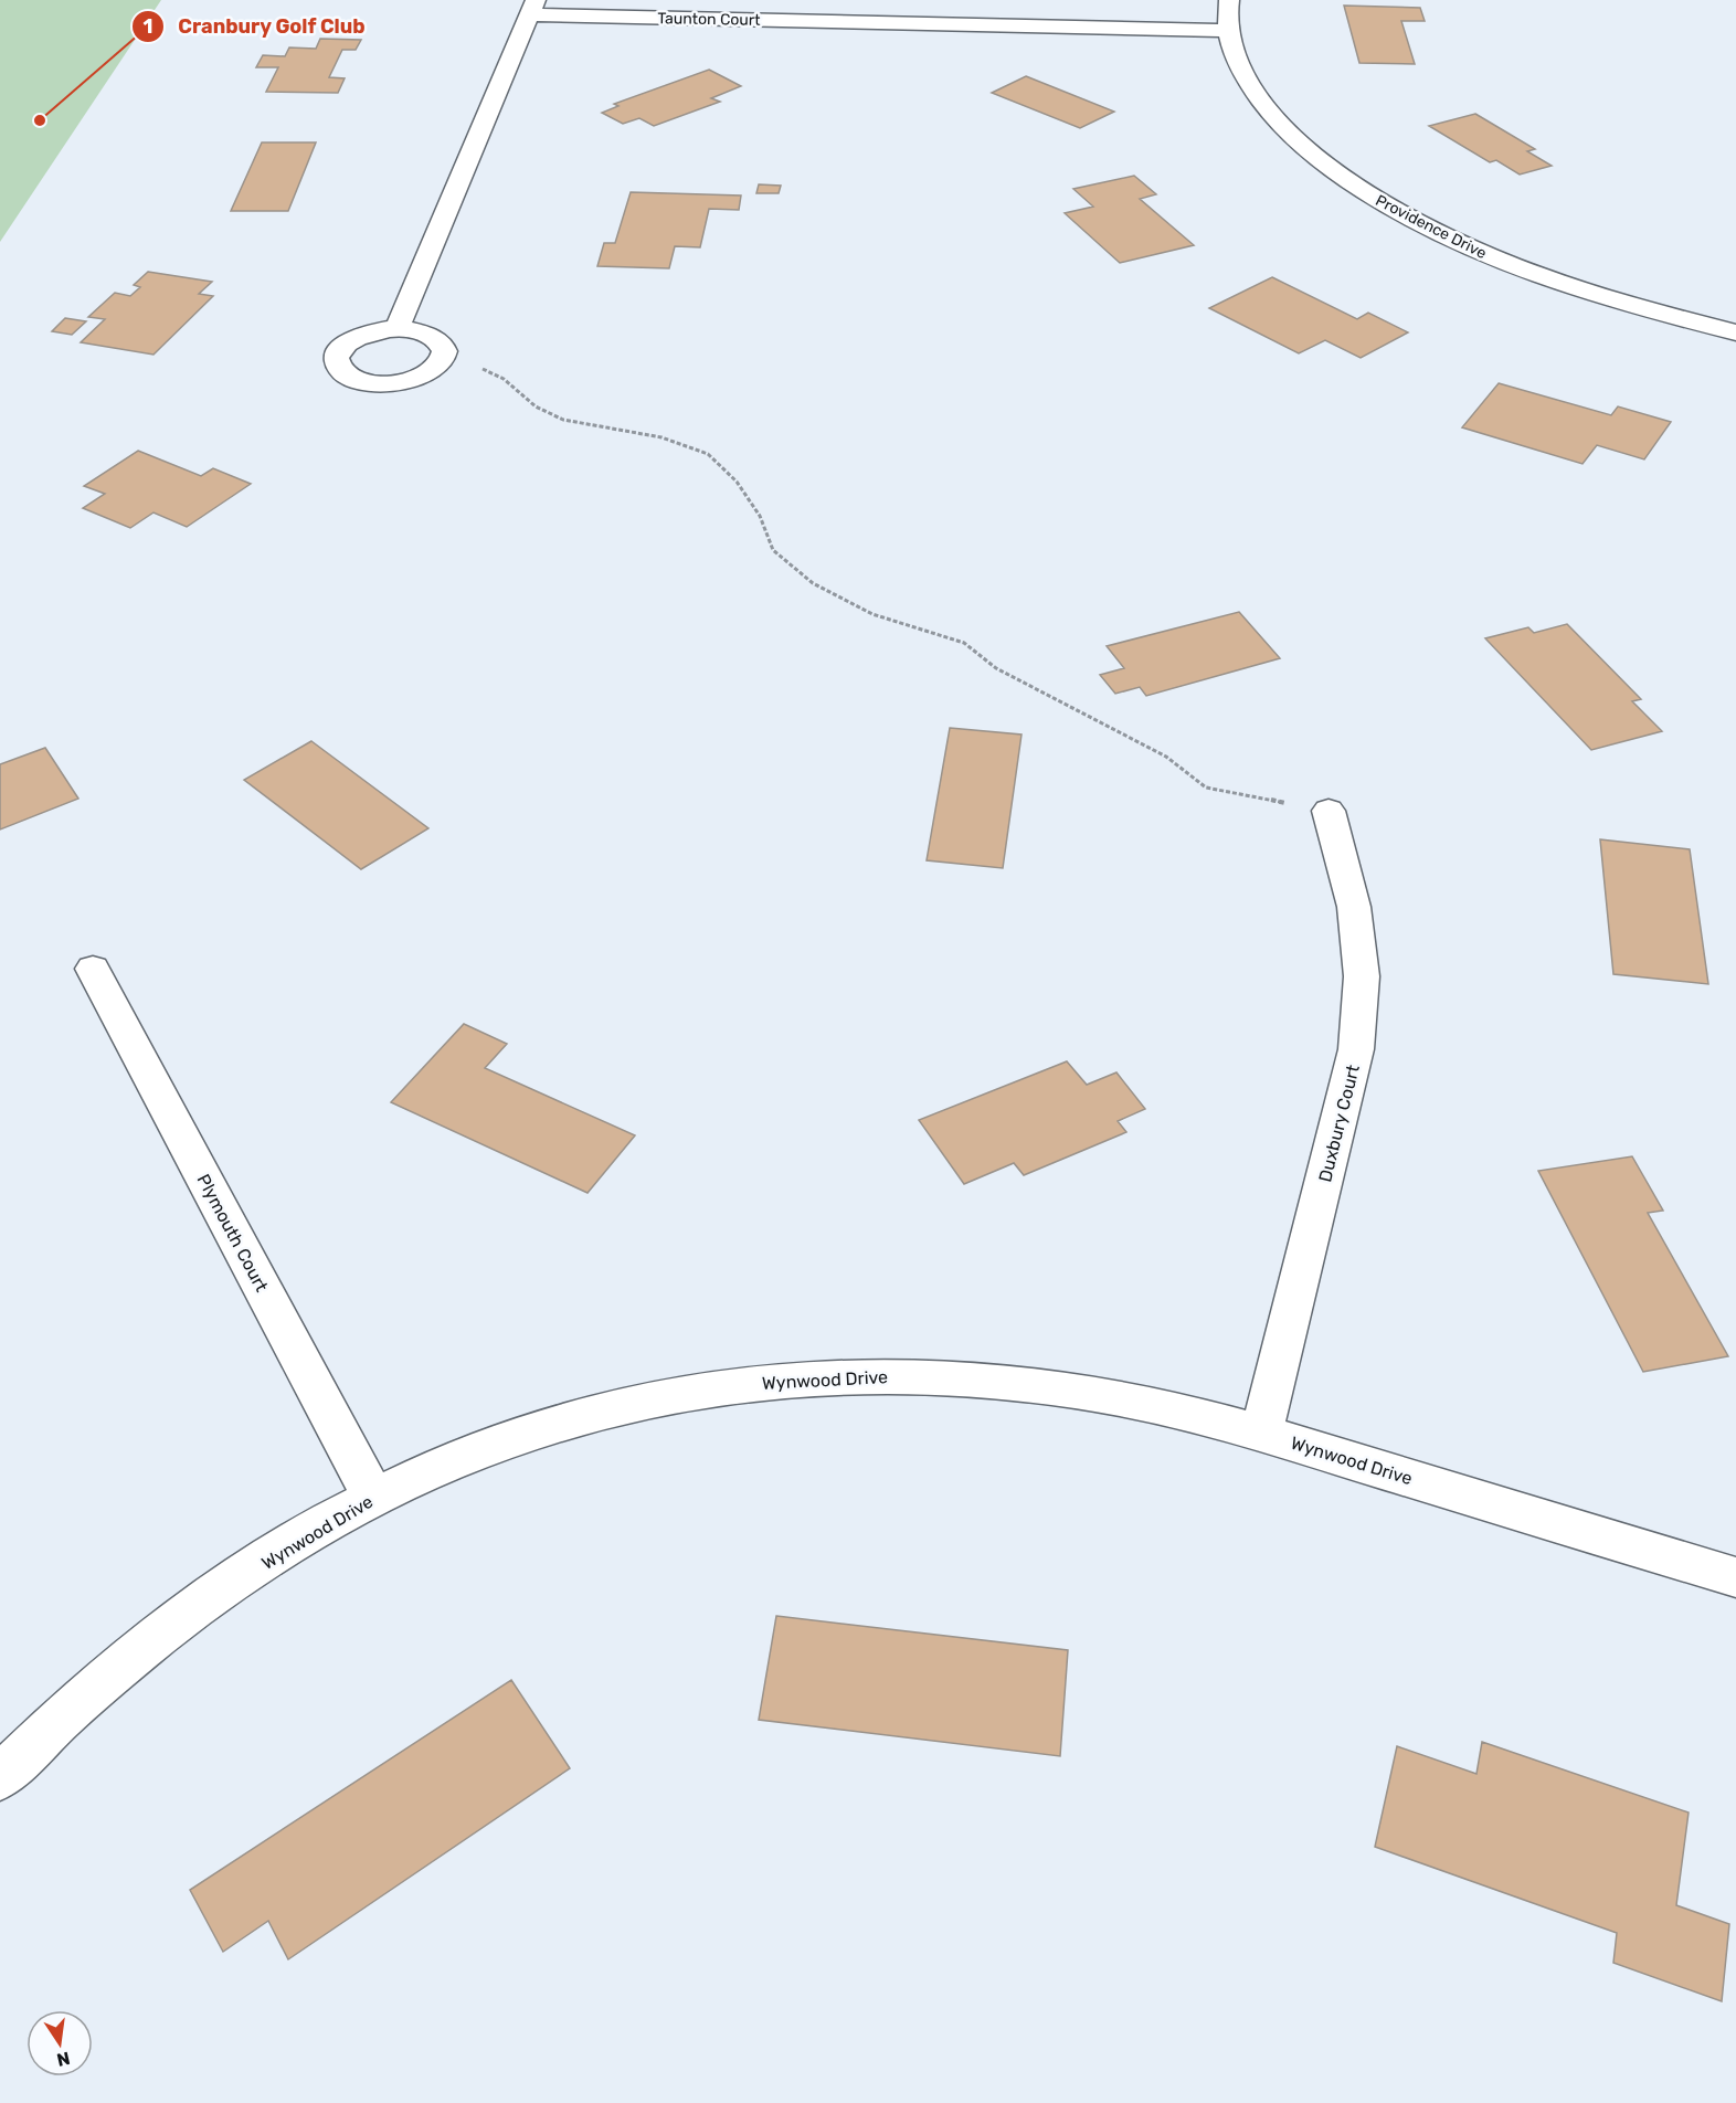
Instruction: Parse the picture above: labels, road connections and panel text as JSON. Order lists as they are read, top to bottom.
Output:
{
  "streets": {
    "street": [
      "Taunton Court",
      "Providence Drive",
      "Duxbury Court",
      "Plymouth Court",
      "Wynwood Drive"
    ]
  },
  "crossings": [
    ["Taunton Court", "Providence Drive"],
    ["Duxbury Court", "Wynwood Drive"],
    ["Plymouth Court", "Wynwood Drive"]
  ],
  "places": ["Cranbury Golf Club"],
  "north": "bottom"
}
